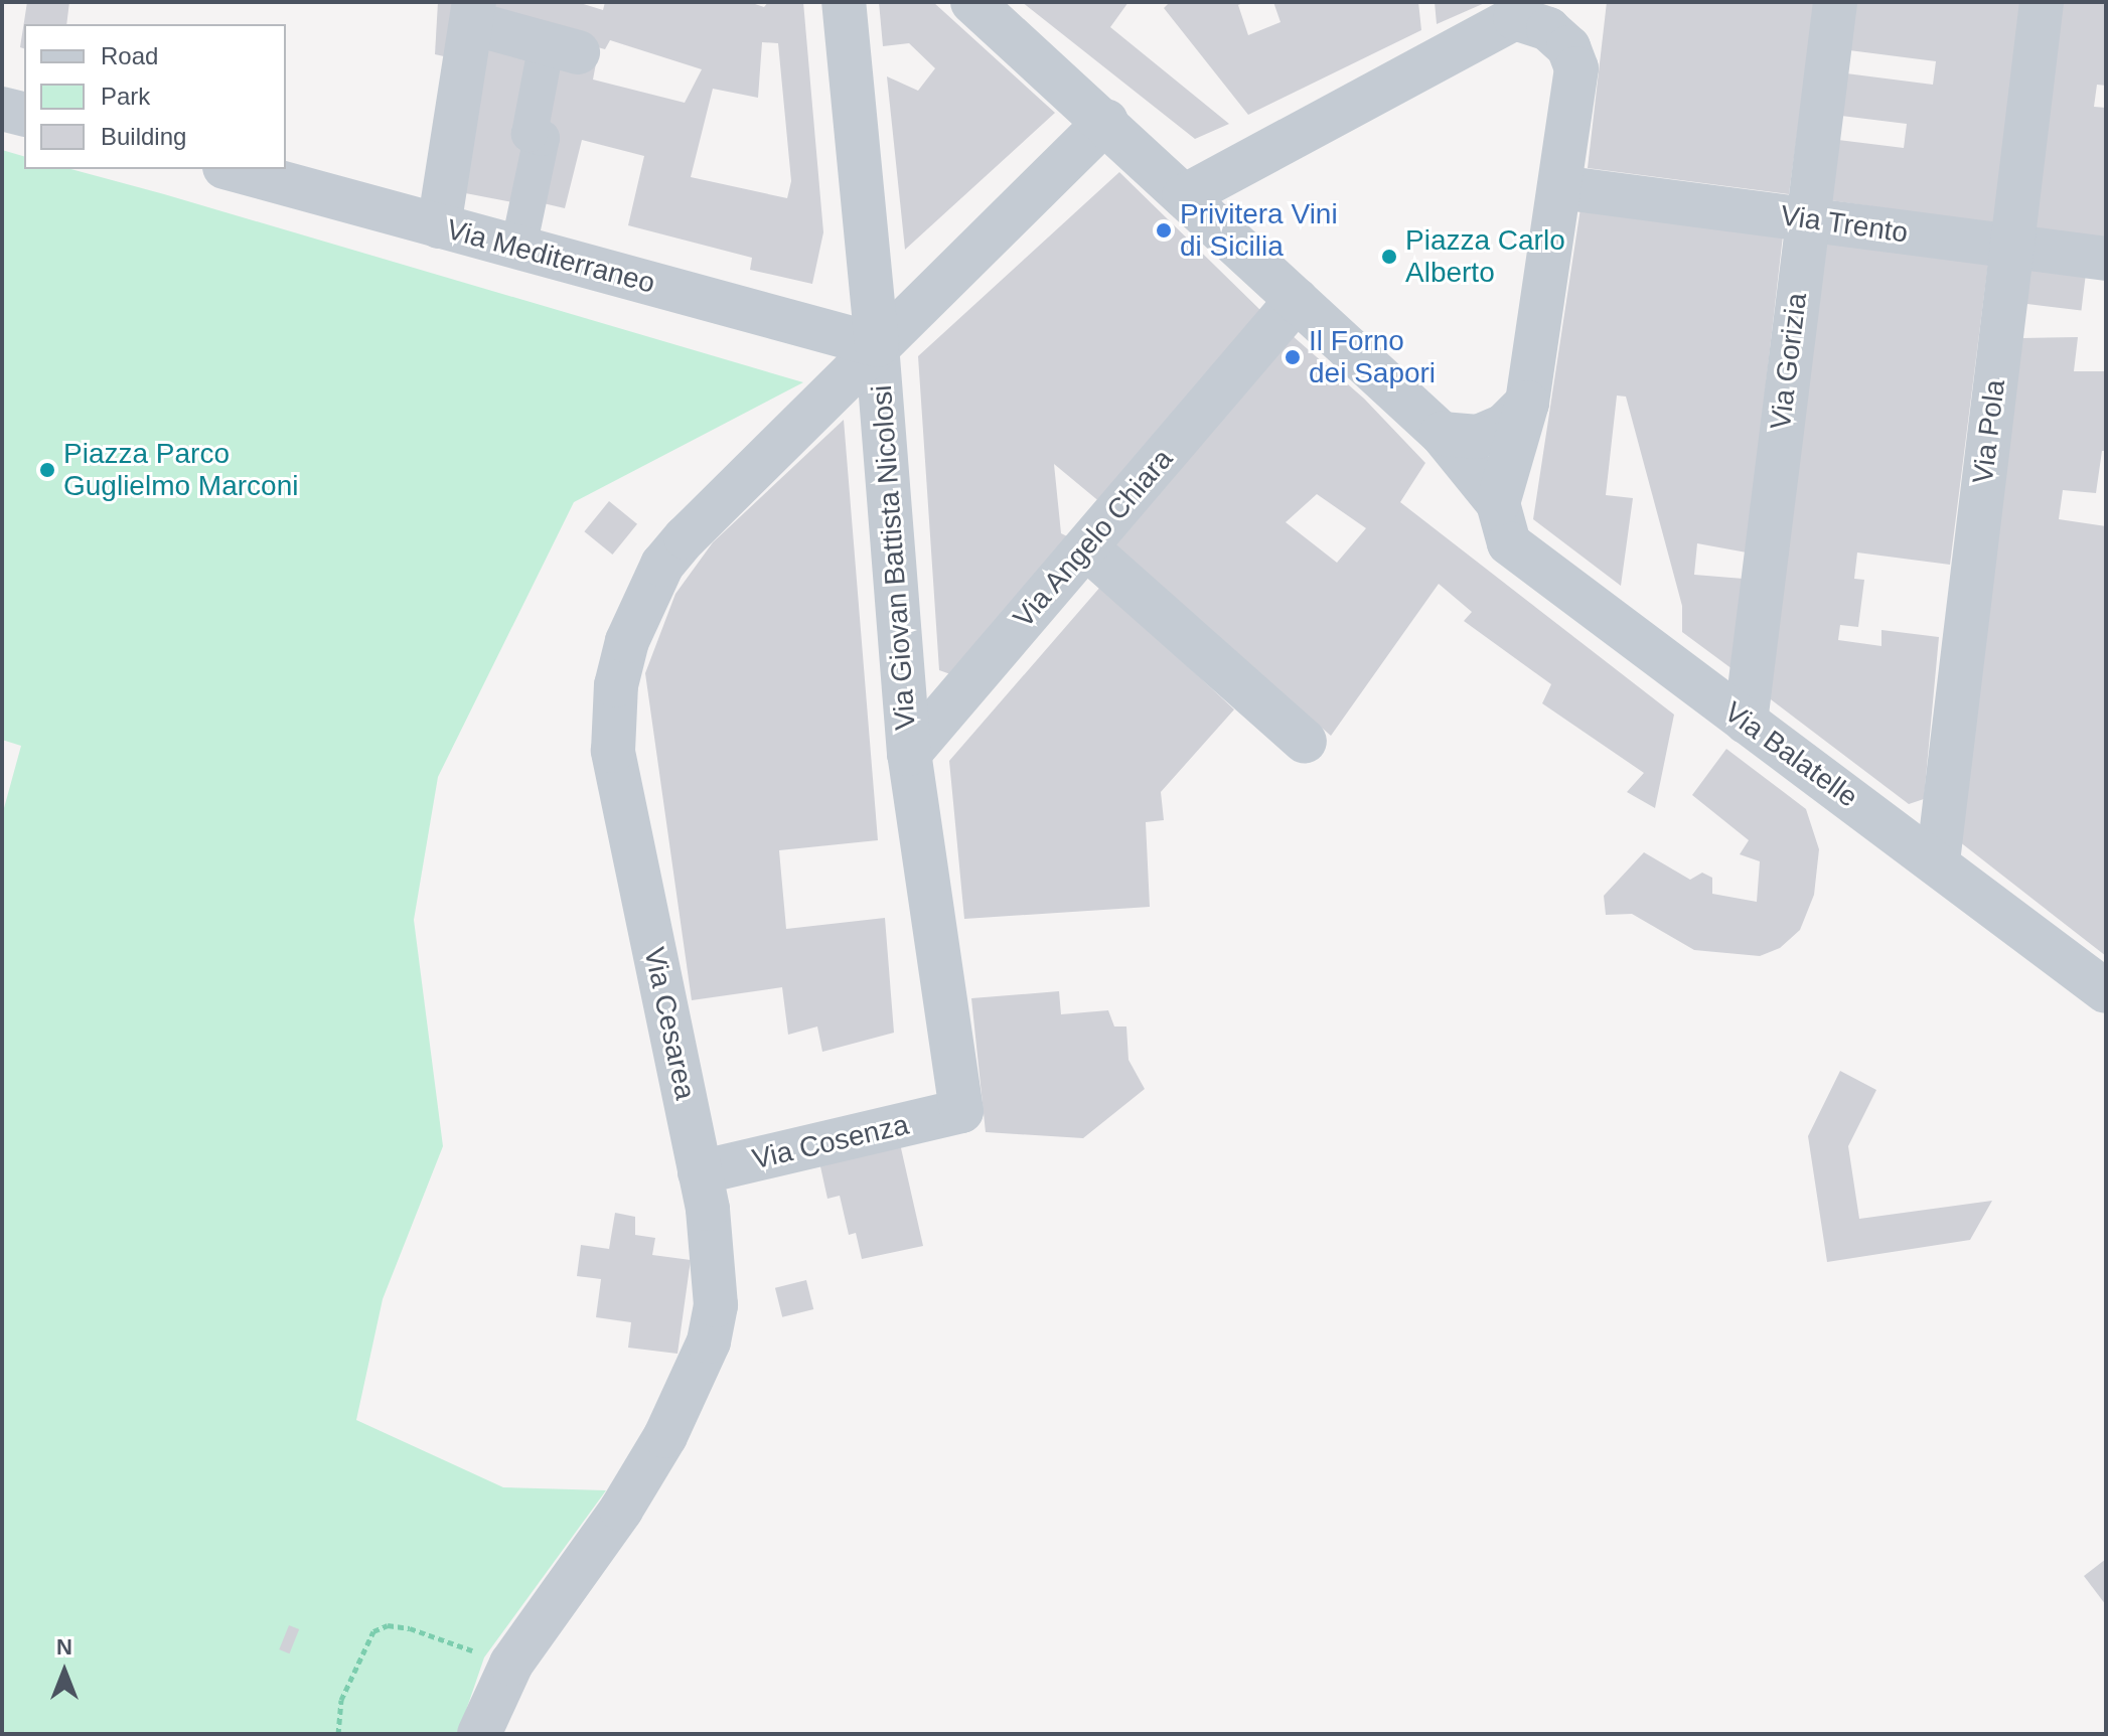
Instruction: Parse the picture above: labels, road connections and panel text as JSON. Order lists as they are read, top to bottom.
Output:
{
  "streets": {
    "street": [
      "Via Trento",
      "Via Mediterraneo",
      "Via Gorizia",
      "Via Pola",
      "Via Angelo Chiara",
      "Via Giovan Battista Nicolosi",
      "Via Balatelle",
      "Via Cesarea",
      "Via Cosenza"
    ]
  },
  "crossings": [
    ["Via Trento", "Via Gorizia"],
    ["Via Trento", "Via Pola"],
    ["Via Mediterraneo", "Via Giovan Battista Nicolosi"],
    ["Via Mediterraneo", "Via Cesarea"],
    ["Via Gorizia", "Via Balatelle"],
    ["Via Pola", "Via Balatelle"],
    ["Via Angelo Chiara", "Via Giovan Battista Nicolosi"],
    ["Via Giovan Battista Nicolosi", "Via Cesarea"],
    ["Via Giovan Battista Nicolosi", "Via Cosenza"],
    ["Via Cesarea", "Via Cosenza"]
  ],
  "places": [
    "Privitera Vini di Sicilia",
    "Piazza Carlo Alberto",
    "Il Forno dei Sapori",
    "Piazza Parco Guglielmo Marconi"
  ],
  "legend": ["Road", "Park", "Building"],
  "north": "top"
}
